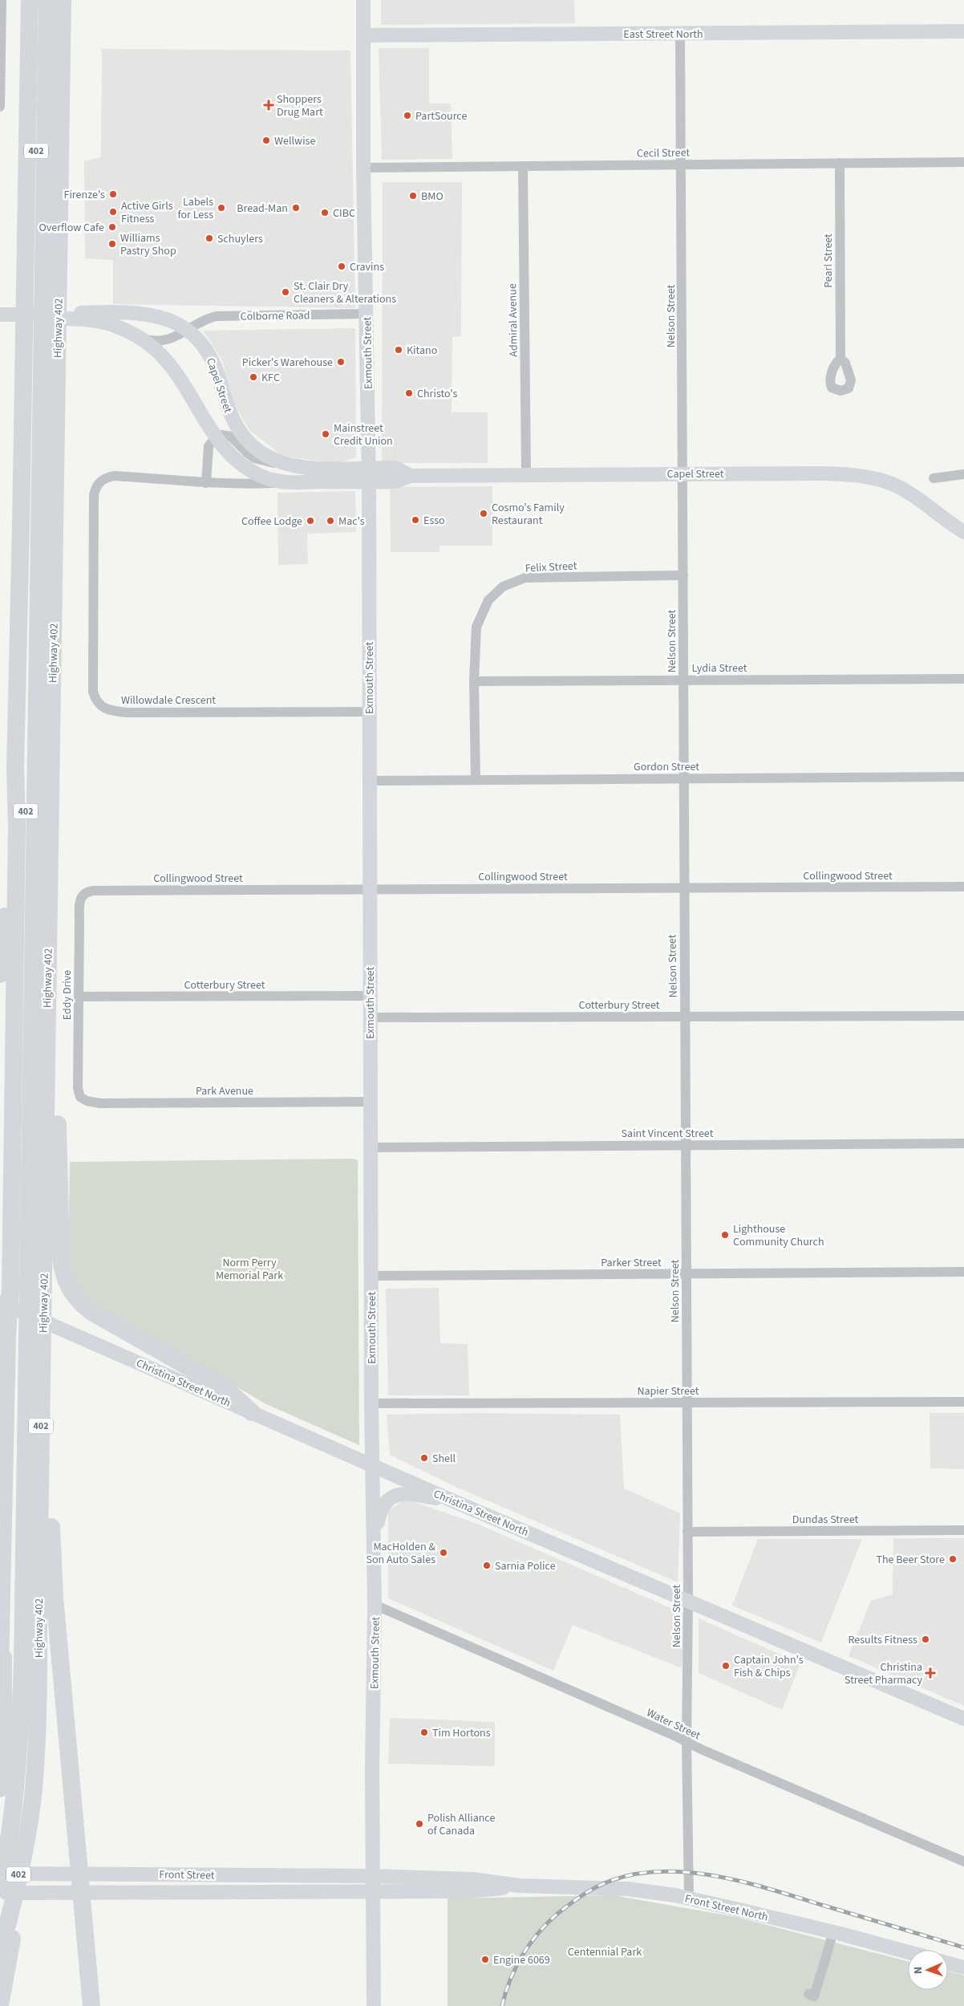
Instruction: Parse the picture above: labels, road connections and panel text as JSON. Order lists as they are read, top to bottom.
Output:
{
  "streets": {
    "highway": ["402", "Highway 402"],
    "main road": [
      "East Street North",
      "Colborne Road",
      "Exmouth Street",
      "Capel Street",
      "Christina Street North",
      "Front Street",
      "Front Street North"
    ],
    "street": [
      "Cecil Street",
      "Pearl Street",
      "Nelson Street",
      "Admiral Avenue",
      "Felix Street",
      "Lydia Street",
      "Willowdale Crescent",
      "Gordon Street",
      "Collingwood Street",
      "Cotterbury Street",
      "Eddy Drive",
      "Park Avenue",
      "Saint Vincent Street",
      "Parker Street",
      "Napier Street",
      "Dundas Street",
      "Water Street"
    ]
  },
  "crossings": [
    ["East Street North", "Nelson Street"],
    ["East Street North", "Exmouth Street"],
    ["Cecil Street", "Pearl Street"],
    ["Cecil Street", "Nelson Street"],
    ["Cecil Street", "Admiral Avenue"],
    ["Cecil Street", "Exmouth Street"],
    ["Colborne Road", "Highway 402"],
    ["Colborne Road", "Exmouth Street"],
    ["Colborne Road", "Capel Street"],
    ["Nelson Street", "Capel Street"],
    ["Nelson Street", "Felix Street"],
    ["Nelson Street", "Lydia Street"],
    ["Nelson Street", "Gordon Street"],
    ["Nelson Street", "Collingwood Street"],
    ["Nelson Street", "Cotterbury Street"],
    ["Nelson Street", "Saint Vincent Street"],
    ["Nelson Street", "Parker Street"],
    ["Nelson Street", "Christina Street North"],
    ["Nelson Street", "Napier Street"],
    ["Nelson Street", "Dundas Street"],
    ["Nelson Street", "Water Street"],
    ["Nelson Street", "Front Street North"],
    ["Admiral Avenue", "Capel Street"],
    ["Exmouth Street", "Capel Street"],
    ["Exmouth Street", "Willowdale Crescent"],
    ["Exmouth Street", "Gordon Street"],
    ["Exmouth Street", "Collingwood Street"],
    ["Exmouth Street", "Cotterbury Street"],
    ["Exmouth Street", "Park Avenue"],
    ["Exmouth Street", "Saint Vincent Street"],
    ["Exmouth Street", "Parker Street"],
    ["Exmouth Street", "Christina Street North"],
    ["Exmouth Street", "Napier Street"],
    ["Exmouth Street", "Water Street"],
    ["Exmouth Street", "Front Street"],
    ["Exmouth Street", "Front Street North"],
    ["Capel Street", "Willowdale Crescent"],
    ["Felix Street", "Lydia Street"],
    ["Felix Street", "Gordon Street"],
    ["Collingwood Street", "Eddy Drive"],
    ["Cotterbury Street", "Eddy Drive"],
    ["Eddy Drive", "Park Avenue"],
    ["Front Street", "Front Street North"]
  ],
  "parks": ["Norm Perry Memorial Park", "Centennial Park"],
  "places": {
    "health": ["Shoppers Drug Mart", "Christina Street Pharmacy"],
    "other": [
      "PartSource",
      "Wellwise",
      "Firenze's",
      "BMO",
      "Labels for Less",
      "Bread-Man",
      "Active Girls Fitness",
      "CIBC",
      "Overflow Cafe",
      "Schuylers",
      "Williams Pastry Shop",
      "Cravins",
      "St. Clair Dry Cleaners & Alterations",
      "Kitano",
      "Picker's Warehouse",
      "KFC",
      "Christo's",
      "Mainstreet Credit Union",
      "Cosmo's Family Restaurant",
      "Esso",
      "Coffee Lodge",
      "Mac's",
      "Lighthouse Community Church",
      "Shell",
      "MacHolden & Son Auto Sales",
      "The Beer Store",
      "Sarnia Police",
      "Results Fitness",
      "Captain John's Fish & Chips",
      "Tim Hortons",
      "Polish Alliance of Canada",
      "Engine 6069"
    ]
  },
  "north": "left"
}
